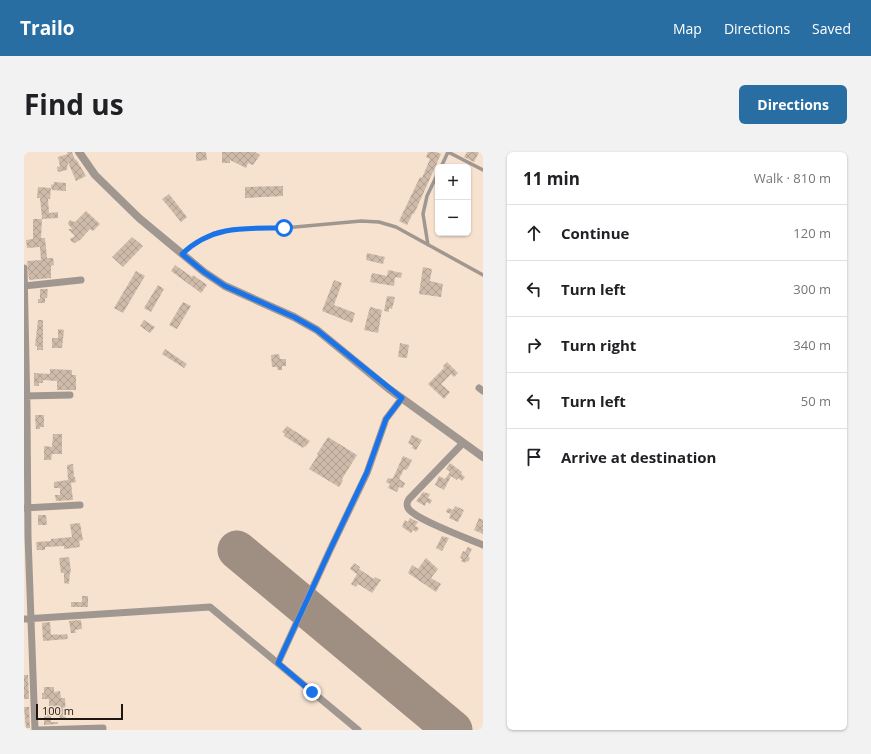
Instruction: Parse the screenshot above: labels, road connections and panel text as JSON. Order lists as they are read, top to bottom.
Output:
{
  "scale_bar": "100 m",
  "page": {
    "header": "Trailo",
    "nav": ["Map", "Directions", "Saved"],
    "title": "Find us",
    "buttons": "Directions",
    "heading": ["11 min", "Walk · 810 m"],
    "map_buttons": ["+", "−"],
    "list": [
      ["Continue", "120 m"],
      ["Turn left", "300 m"],
      ["Turn right", "340 m"],
      ["Turn left", "50 m"],
      "Arrive at destination"
    ],
    "scale": "100 m"
  }
}
